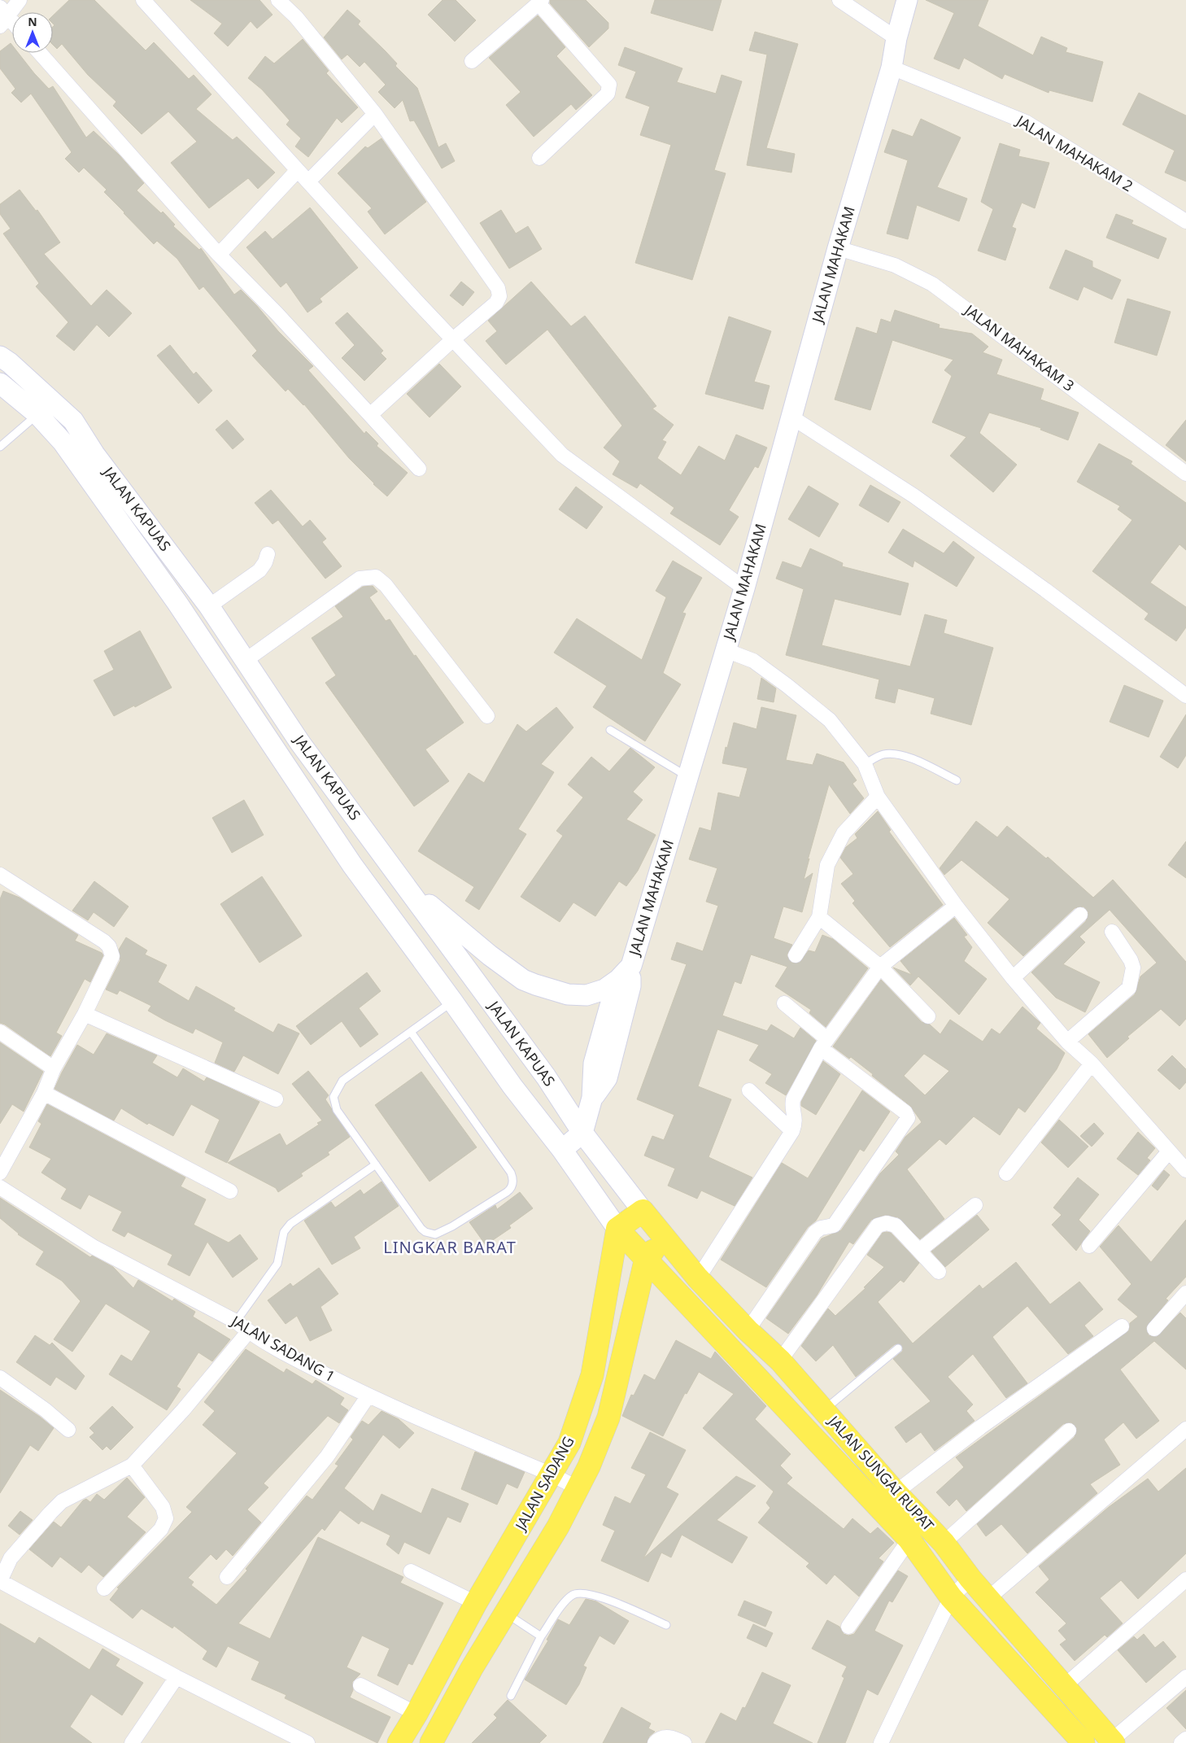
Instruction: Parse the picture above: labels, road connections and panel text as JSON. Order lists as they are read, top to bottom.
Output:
{
  "streets": {
    "main road": ["JALAN SUNGAI RUPAT", "JALAN SADANG"],
    "street": [
      "JALAN MAHAKAM 2",
      "JALAN MAHAKAM",
      "JALAN MAHAKAM 3",
      "JALAN KAPUAS",
      "JALAN SADANG 1"
    ]
  },
  "crossings": [
    ["JALAN MAHAKAM 2", "JALAN MAHAKAM"],
    ["JALAN MAHAKAM", "JALAN MAHAKAM 3"],
    ["JALAN MAHAKAM", "JALAN KAPUAS"],
    ["JALAN KAPUAS", "JALAN SUNGAI RUPAT"],
    ["JALAN KAPUAS", "JALAN SADANG"],
    ["JALAN SADANG 1", "JALAN SADANG"],
    ["JALAN SUNGAI RUPAT", "JALAN SADANG"]
  ],
  "districts": ["LINGKAR BARAT"],
  "north": "top"
}
